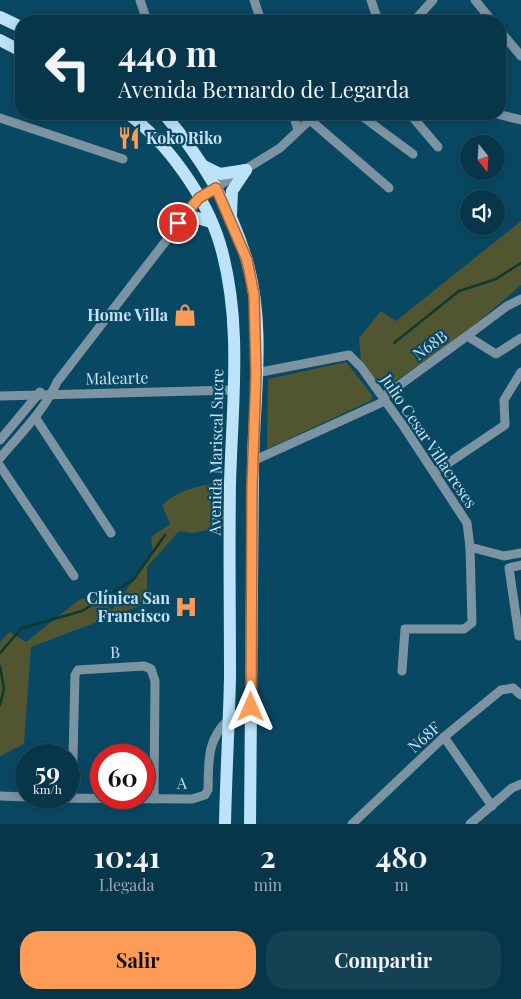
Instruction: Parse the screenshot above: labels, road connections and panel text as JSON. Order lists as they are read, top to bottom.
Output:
{
  "streets": {
    "main road": ["Avenida Mariscal Sucre"],
    "street": [
      "N68B",
      "Malearte",
      "Julio Cesar Villacreses",
      "B",
      "N68F",
      "A"
    ]
  },
  "crossings": [
    ["N68B", "Julio Cesar Villacreses"],
    ["Malearte", "Avenida Mariscal Sucre"],
    ["Avenida Mariscal Sucre", "A"]
  ],
  "places": {
    "restaurant": ["Koko Riko"],
    "shop": ["Home Villa"],
    "hospital": ["Clínica San Francisco"]
  },
  "north": "bottom",
  "page": {
    "turn": ["440 m", "Avenida Bernardo de Legarda"],
    "speed": "59 km/h",
    "limit": "60",
    "eta": [
      "10:41",
      "Llegada",
      "2",
      "min",
      "480",
      "m"
    ],
    "buttons": ["Salir", "Compartir"]
  }
}
